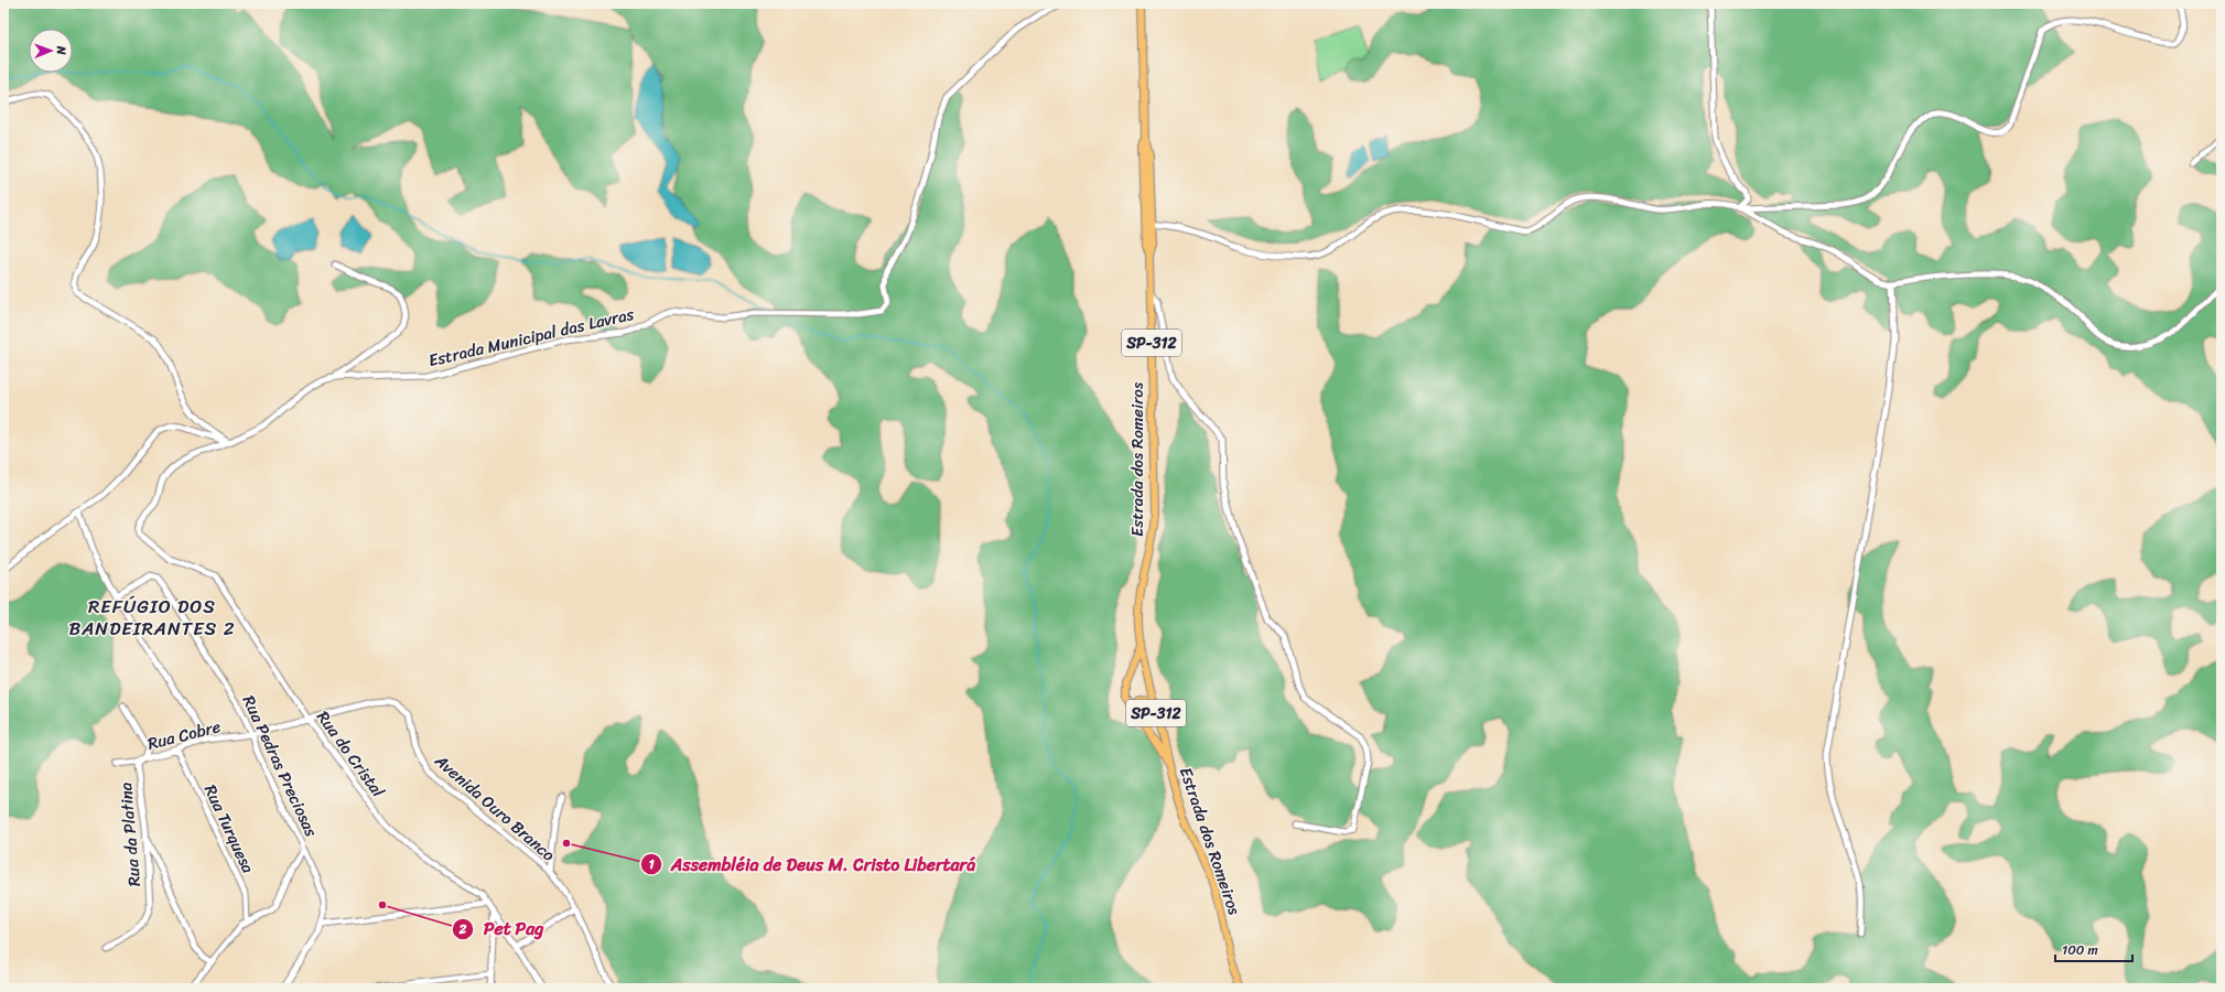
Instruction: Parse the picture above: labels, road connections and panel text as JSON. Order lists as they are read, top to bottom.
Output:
{
  "streets": {
    "main road": ["SP-312", "Estrada dos Romeiros"],
    "street": [
      "Estrada Municipal das Lavras",
      "Rua Cobre",
      "Rua do Cristal",
      "Rua Pedras Preciosas",
      "Avenida Ouro Branco",
      "Rua Turquesa",
      "Rua da Platina"
    ]
  },
  "crossings": [
    ["Estrada Municipal das Lavras", "Rua do Cristal"],
    ["Rua Cobre", "Rua do Cristal"],
    ["Rua Cobre", "Rua Pedras Preciosas"],
    ["Rua Cobre", "Avenida Ouro Branco"],
    ["Rua Cobre", "Rua Turquesa"],
    ["Rua Cobre", "Rua da Platina"],
    ["Rua do Cristal", "Avenida Ouro Branco"],
    ["Rua Pedras Preciosas", "Rua Turquesa"]
  ],
  "districts": ["REFÚGIO DOS BANDEIRANTES 2"],
  "places": ["Assembléia de Deus M. Cristo Libertará", "Pet Pag"],
  "scale_bar": "100 m",
  "north": "right"
}
